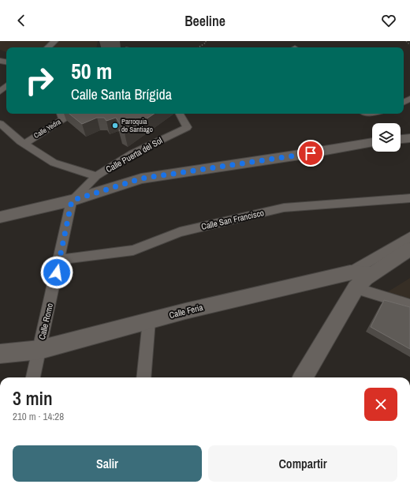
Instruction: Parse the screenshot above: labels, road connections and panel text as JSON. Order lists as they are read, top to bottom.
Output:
{
  "streets": {
    "street": [
      "Calle Yedra",
      "Calle Puerta del Sol",
      "Calle San Francisco",
      "Calle Feria",
      "Calle Romo"
    ]
  },
  "crossings": [
    ["Calle Puerta del Sol", "Calle Romo"],
    ["Calle San Francisco", "Calle Romo"],
    ["Calle Feria", "Calle Romo"]
  ],
  "places": ["Parroquia de Santiago"],
  "page": {
    "header": "Beeline",
    "turn": ["50 m", "Calle Santa Brígida"],
    "heading": ["3 min", "210 m · 14:28"],
    "buttons": ["Salir", "Compartir"]
  }
}
